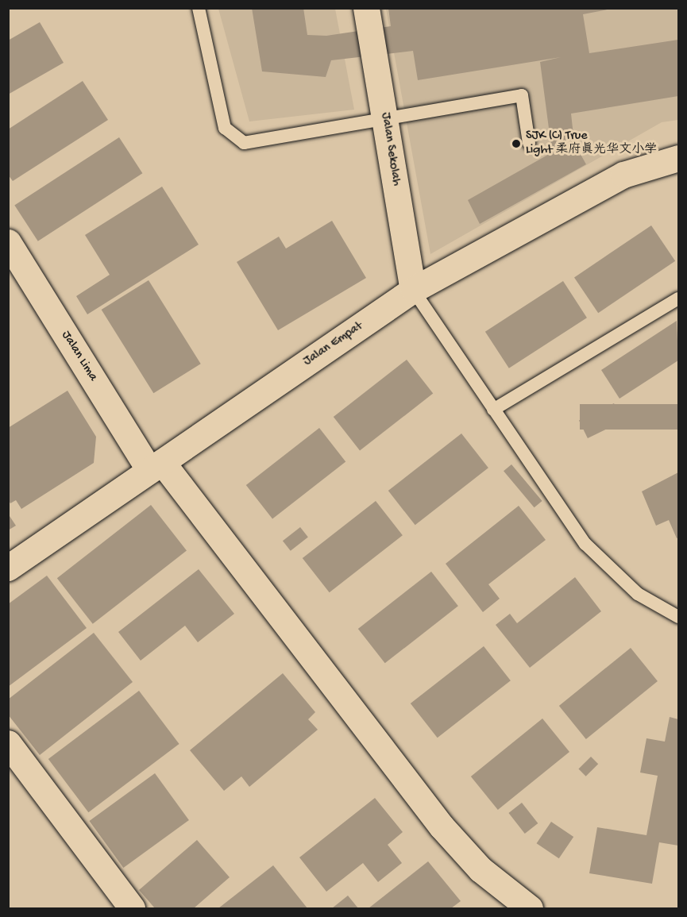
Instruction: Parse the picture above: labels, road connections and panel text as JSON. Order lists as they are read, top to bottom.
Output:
{
  "streets": {
    "street": ["Jalan Sekolah", "Jalan Empat", "Jalan Lima"]
  },
  "crossings": [
    ["Jalan Sekolah", "Jalan Empat"],
    ["Jalan Empat", "Jalan Lima"]
  ],
  "places": ["SJK (C) True Light 柔府真光华文小学"]
}
